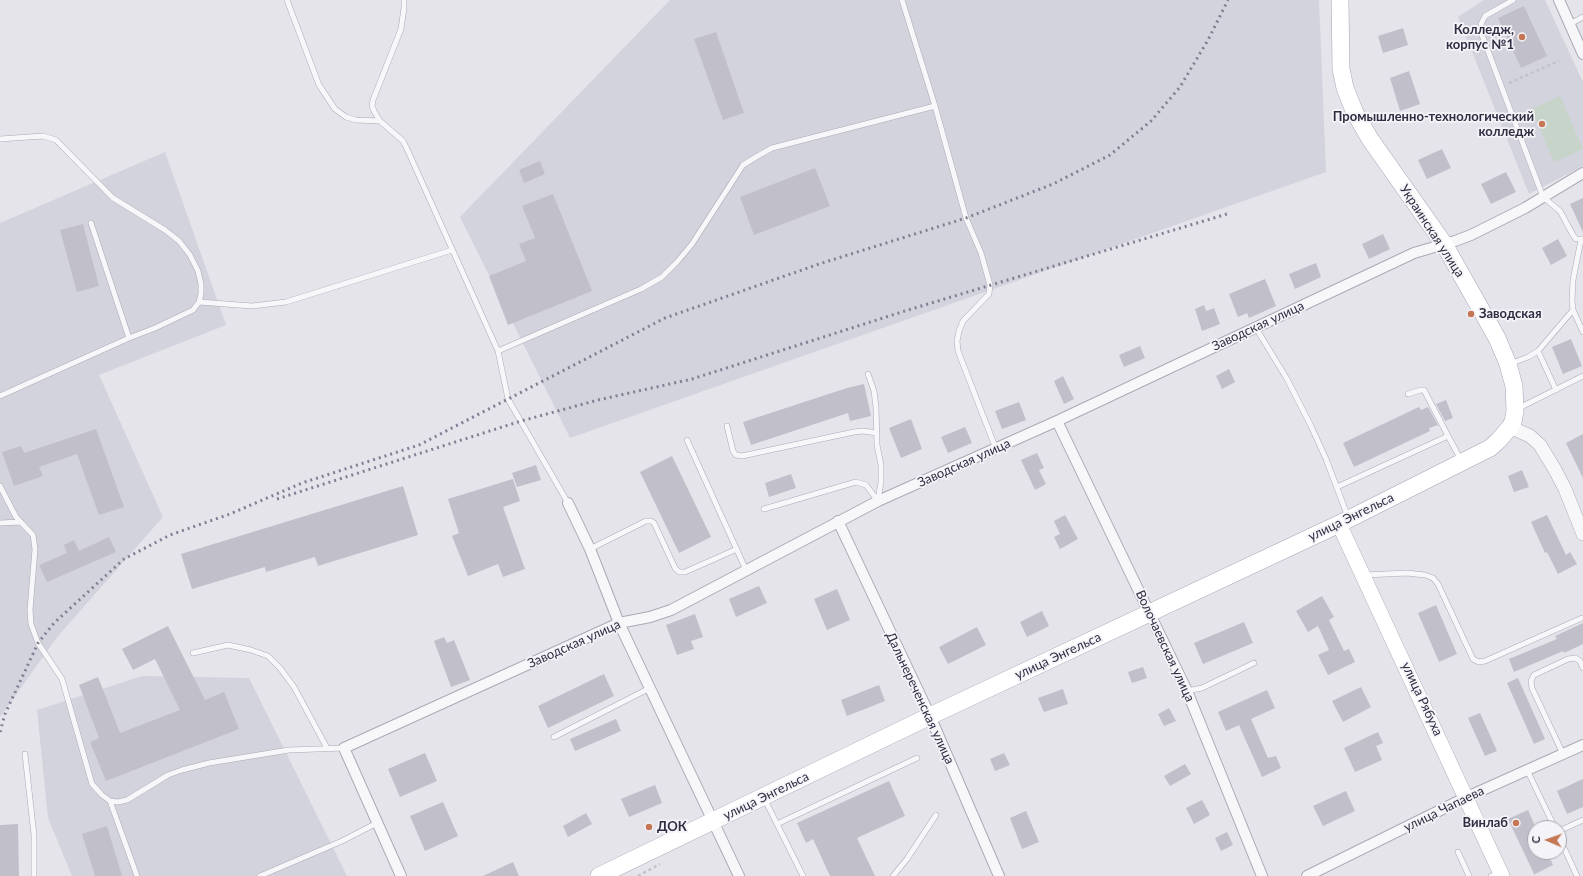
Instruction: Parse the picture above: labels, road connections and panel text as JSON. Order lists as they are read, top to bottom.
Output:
{
  "streets": {
    "main road": ["Украинская улица", "улица Энгельса", "улица Рябуха"],
    "street": [
      "Заводская улица",
      "Волочаевская улица",
      "Дальнереченская улица",
      "улица Чапаева"
    ]
  },
  "crossings": [
    ["Украинская улица", "Заводская улица"],
    ["Украинская улица", "улица Энгельса"],
    ["Заводская улица", "Волочаевская улица"],
    ["Заводская улица", "Дальнереченская улица"],
    ["улица Энгельса", "Волочаевская улица"],
    ["улица Энгельса", "Дальнереченская улица"],
    ["улица Энгельса", "улица Рябуха"],
    ["улица Рябуха", "улица Чапаева"]
  ],
  "places": [
    "Колледж, корпус №1",
    "Промышленно-технологический колледж",
    "Заводская",
    "Винлаб",
    "ДОК"
  ],
  "north": "left"
}
